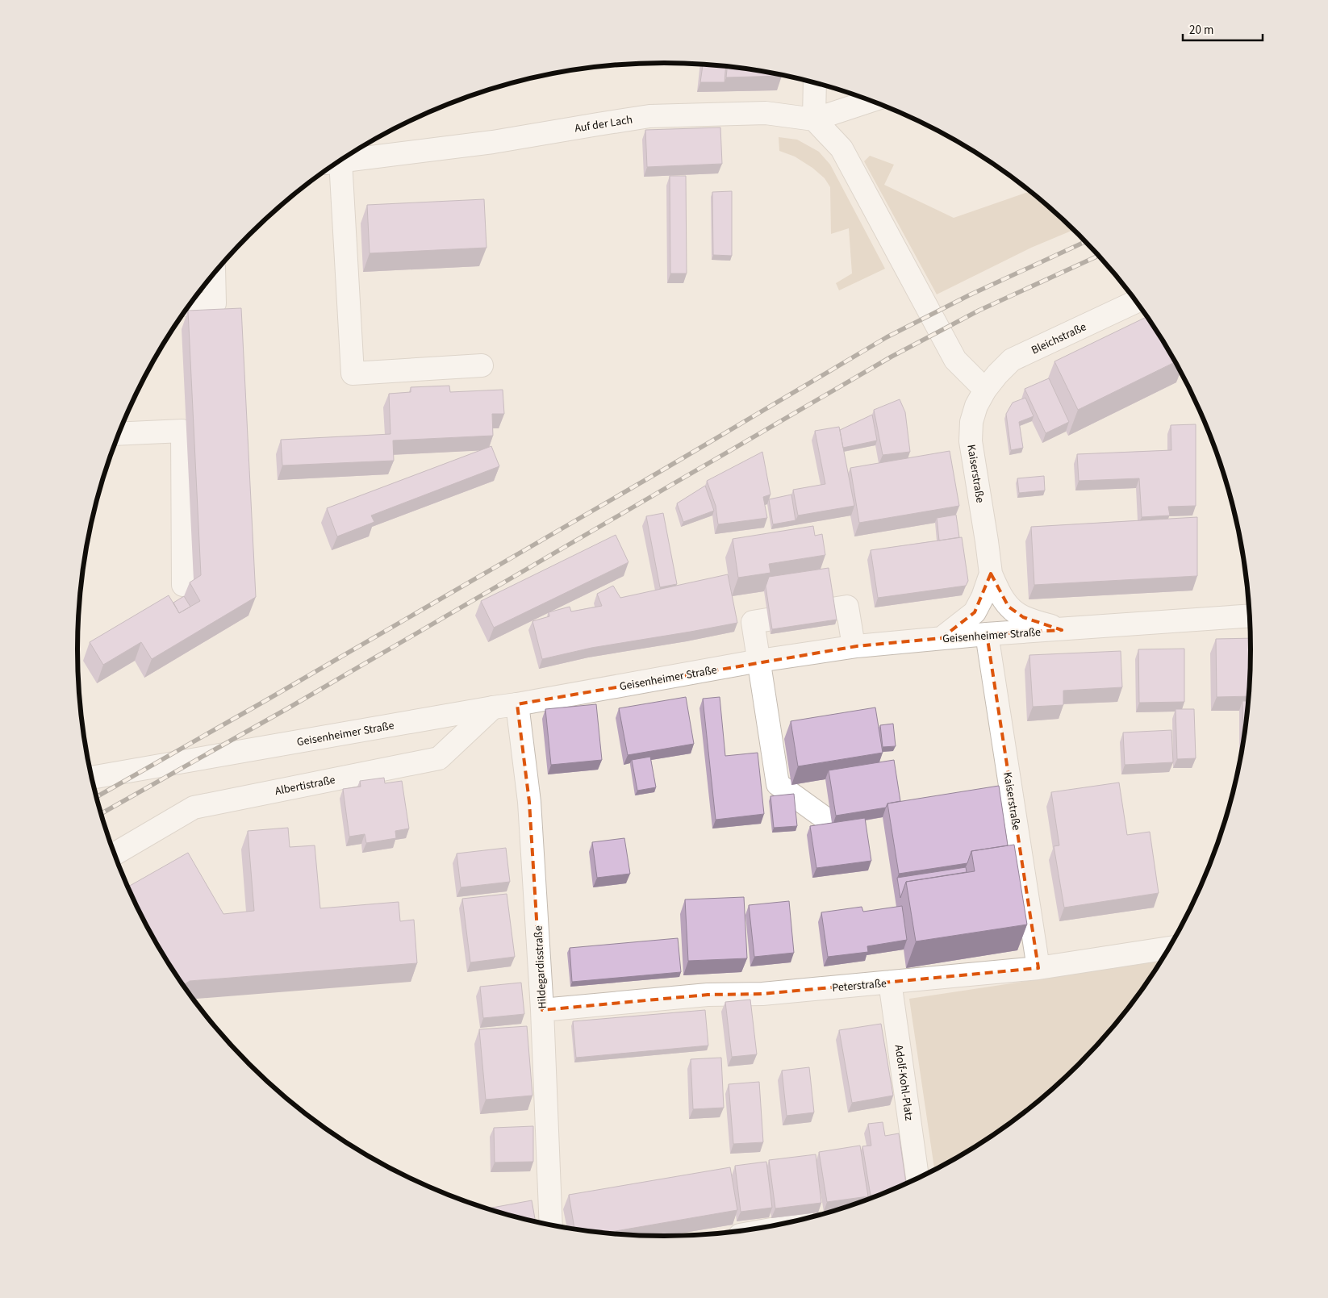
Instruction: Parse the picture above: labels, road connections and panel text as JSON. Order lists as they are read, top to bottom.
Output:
{
  "streets": {
    "street": [
      "Auf der Lach",
      "Bleichstraße",
      "Kaiserstraße",
      "Geisenheimer Straße",
      "Albertistraße",
      "Hildegardisstraße",
      "Peterstraße",
      "Adolf-Kohl-Platz"
    ]
  },
  "crossings": [
    ["Bleichstraße", "Kaiserstraße"],
    ["Kaiserstraße", "Geisenheimer Straße"],
    ["Kaiserstraße", "Peterstraße"],
    ["Geisenheimer Straße", "Albertistraße"],
    ["Geisenheimer Straße", "Hildegardisstraße"],
    ["Hildegardisstraße", "Peterstraße"],
    ["Peterstraße", "Adolf-Kohl-Platz"]
  ],
  "scale_bar": "20 m"
}
